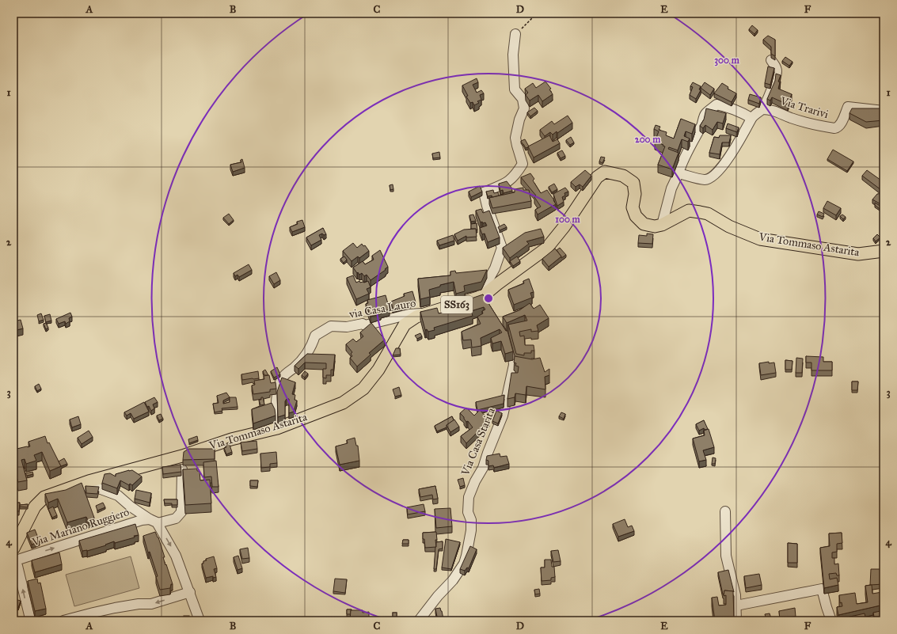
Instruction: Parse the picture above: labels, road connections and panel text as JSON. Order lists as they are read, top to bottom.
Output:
{
  "streets": {
    "main road": ["Via Tommaso Astarita", "SS163"],
    "street": [
      "Via Trarivi",
      "via Casa Lauro",
      "Via Casa Starita",
      "Via Mariano Ruggiero"
    ]
  },
  "crossings": [
    ["Via Tommaso Astarita", "via Casa Lauro"]
  ],
  "grid": {
    "columns": [
      "A",
      "B",
      "C",
      "D",
      "E",
      "F"
    ],
    "rows": [
      "1",
      "2",
      "3",
      "4"
    ]
  },
  "rings": ["300 m", "200 m", "100 m"]
}
